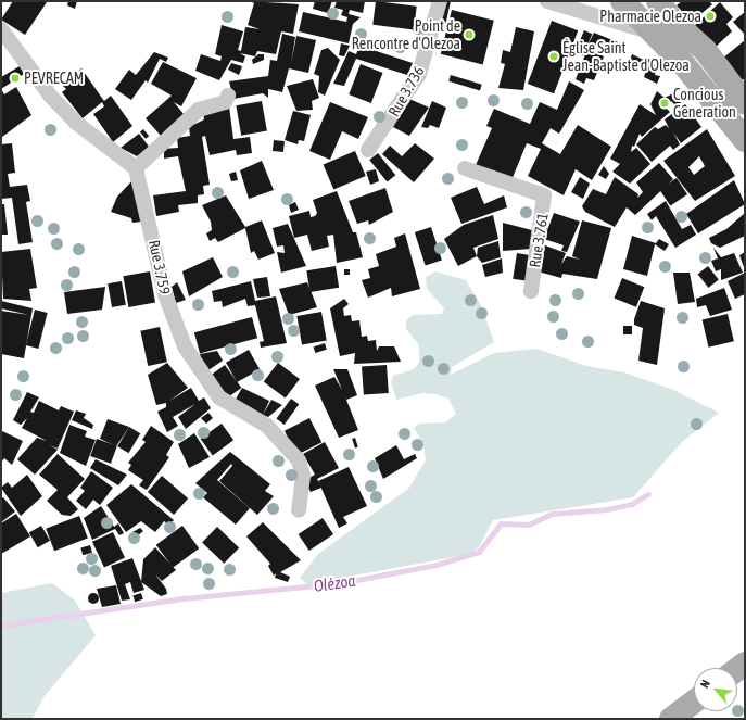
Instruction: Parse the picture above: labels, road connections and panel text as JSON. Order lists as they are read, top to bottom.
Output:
{
  "streets": {
    "street": ["Rue 3.736", "Rue 3.761", "Rue 3.759"]
  },
  "water": ["Olézoa"],
  "places": [
    "Pharmacie Olezoa",
    "Point de Rencontre d'Olezoa",
    "Église Saint Jean-Baptiste d'Olezoa",
    "PEVRECAM",
    "Concious Generation"
  ],
  "north": "top left"
}
